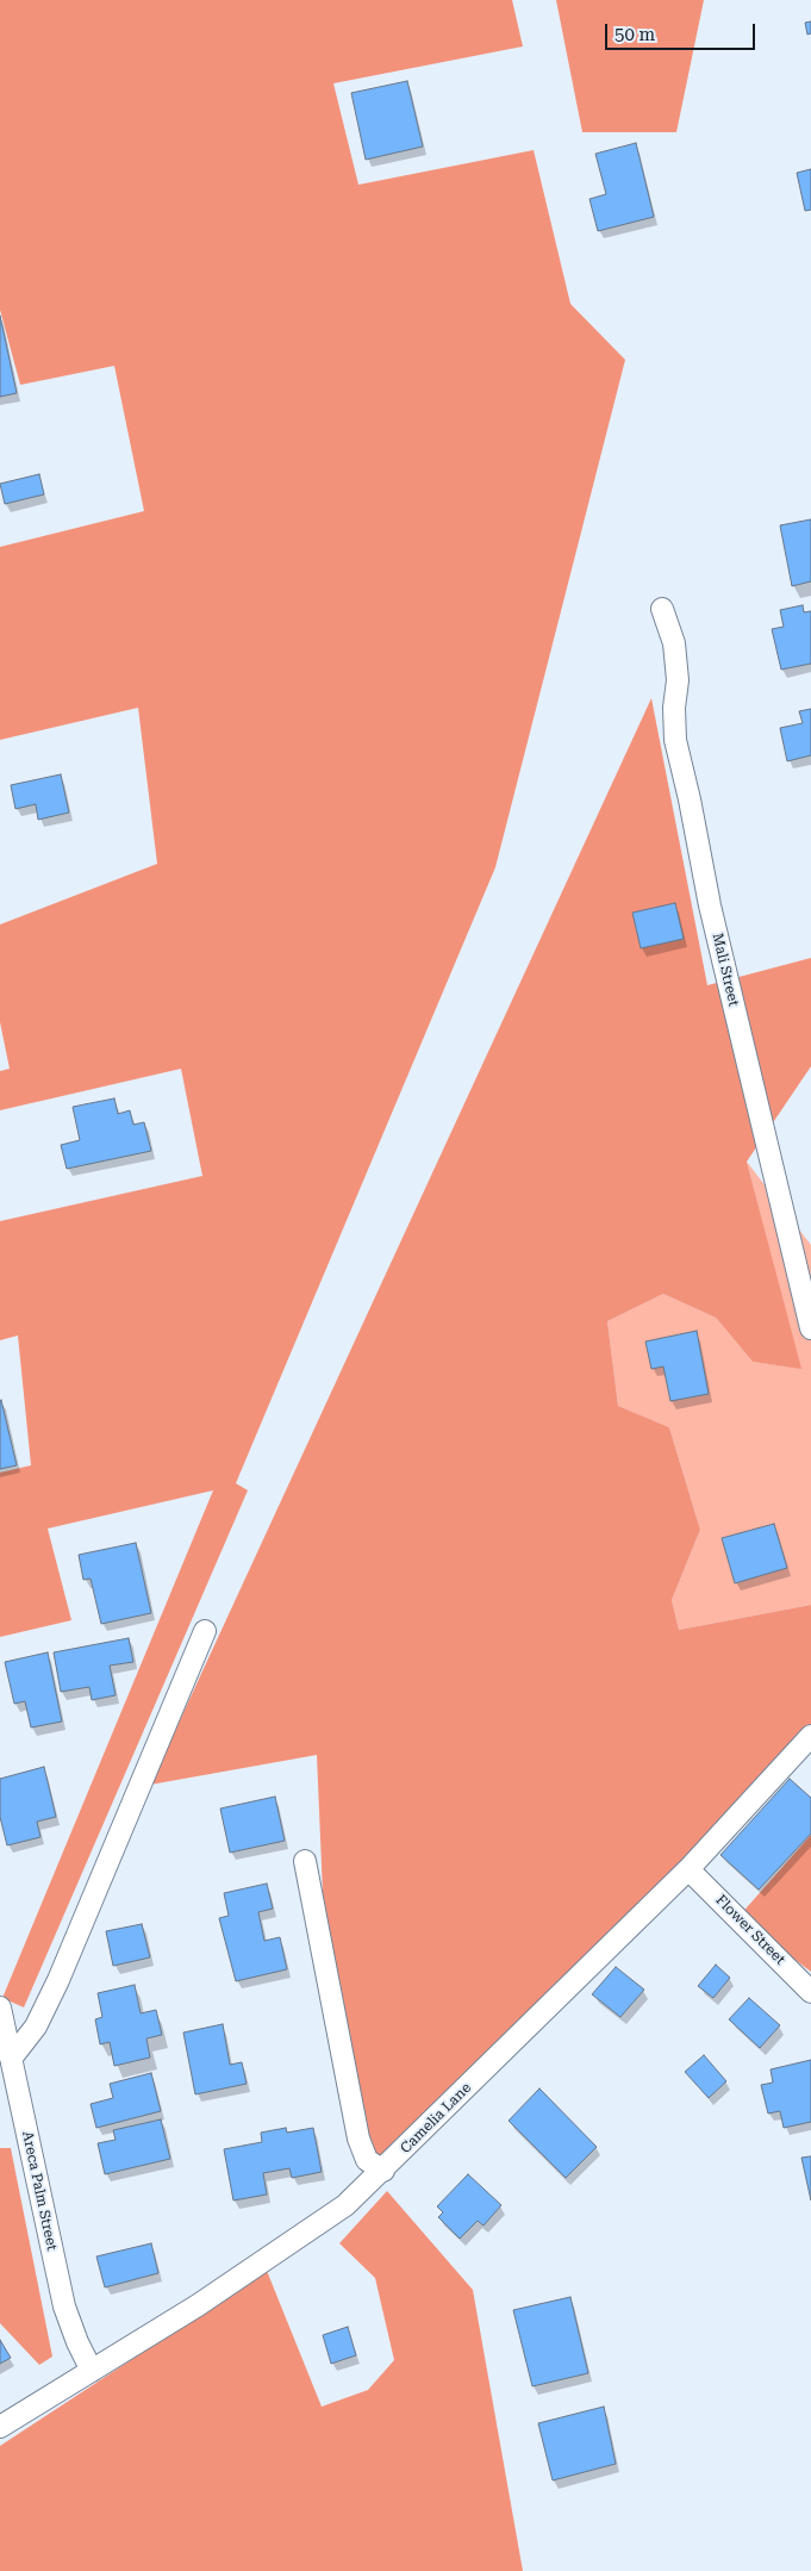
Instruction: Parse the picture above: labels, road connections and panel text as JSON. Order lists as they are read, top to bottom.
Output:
{
  "streets": {
    "street": [
      "Mali Street",
      "Flower Street",
      "Camelia Lane",
      "Areca Palm Street"
    ]
  },
  "crossings": [
    ["Flower Street", "Camelia Lane"],
    ["Camelia Lane", "Areca Palm Street"]
  ],
  "scale_bar": "50 m"
}
